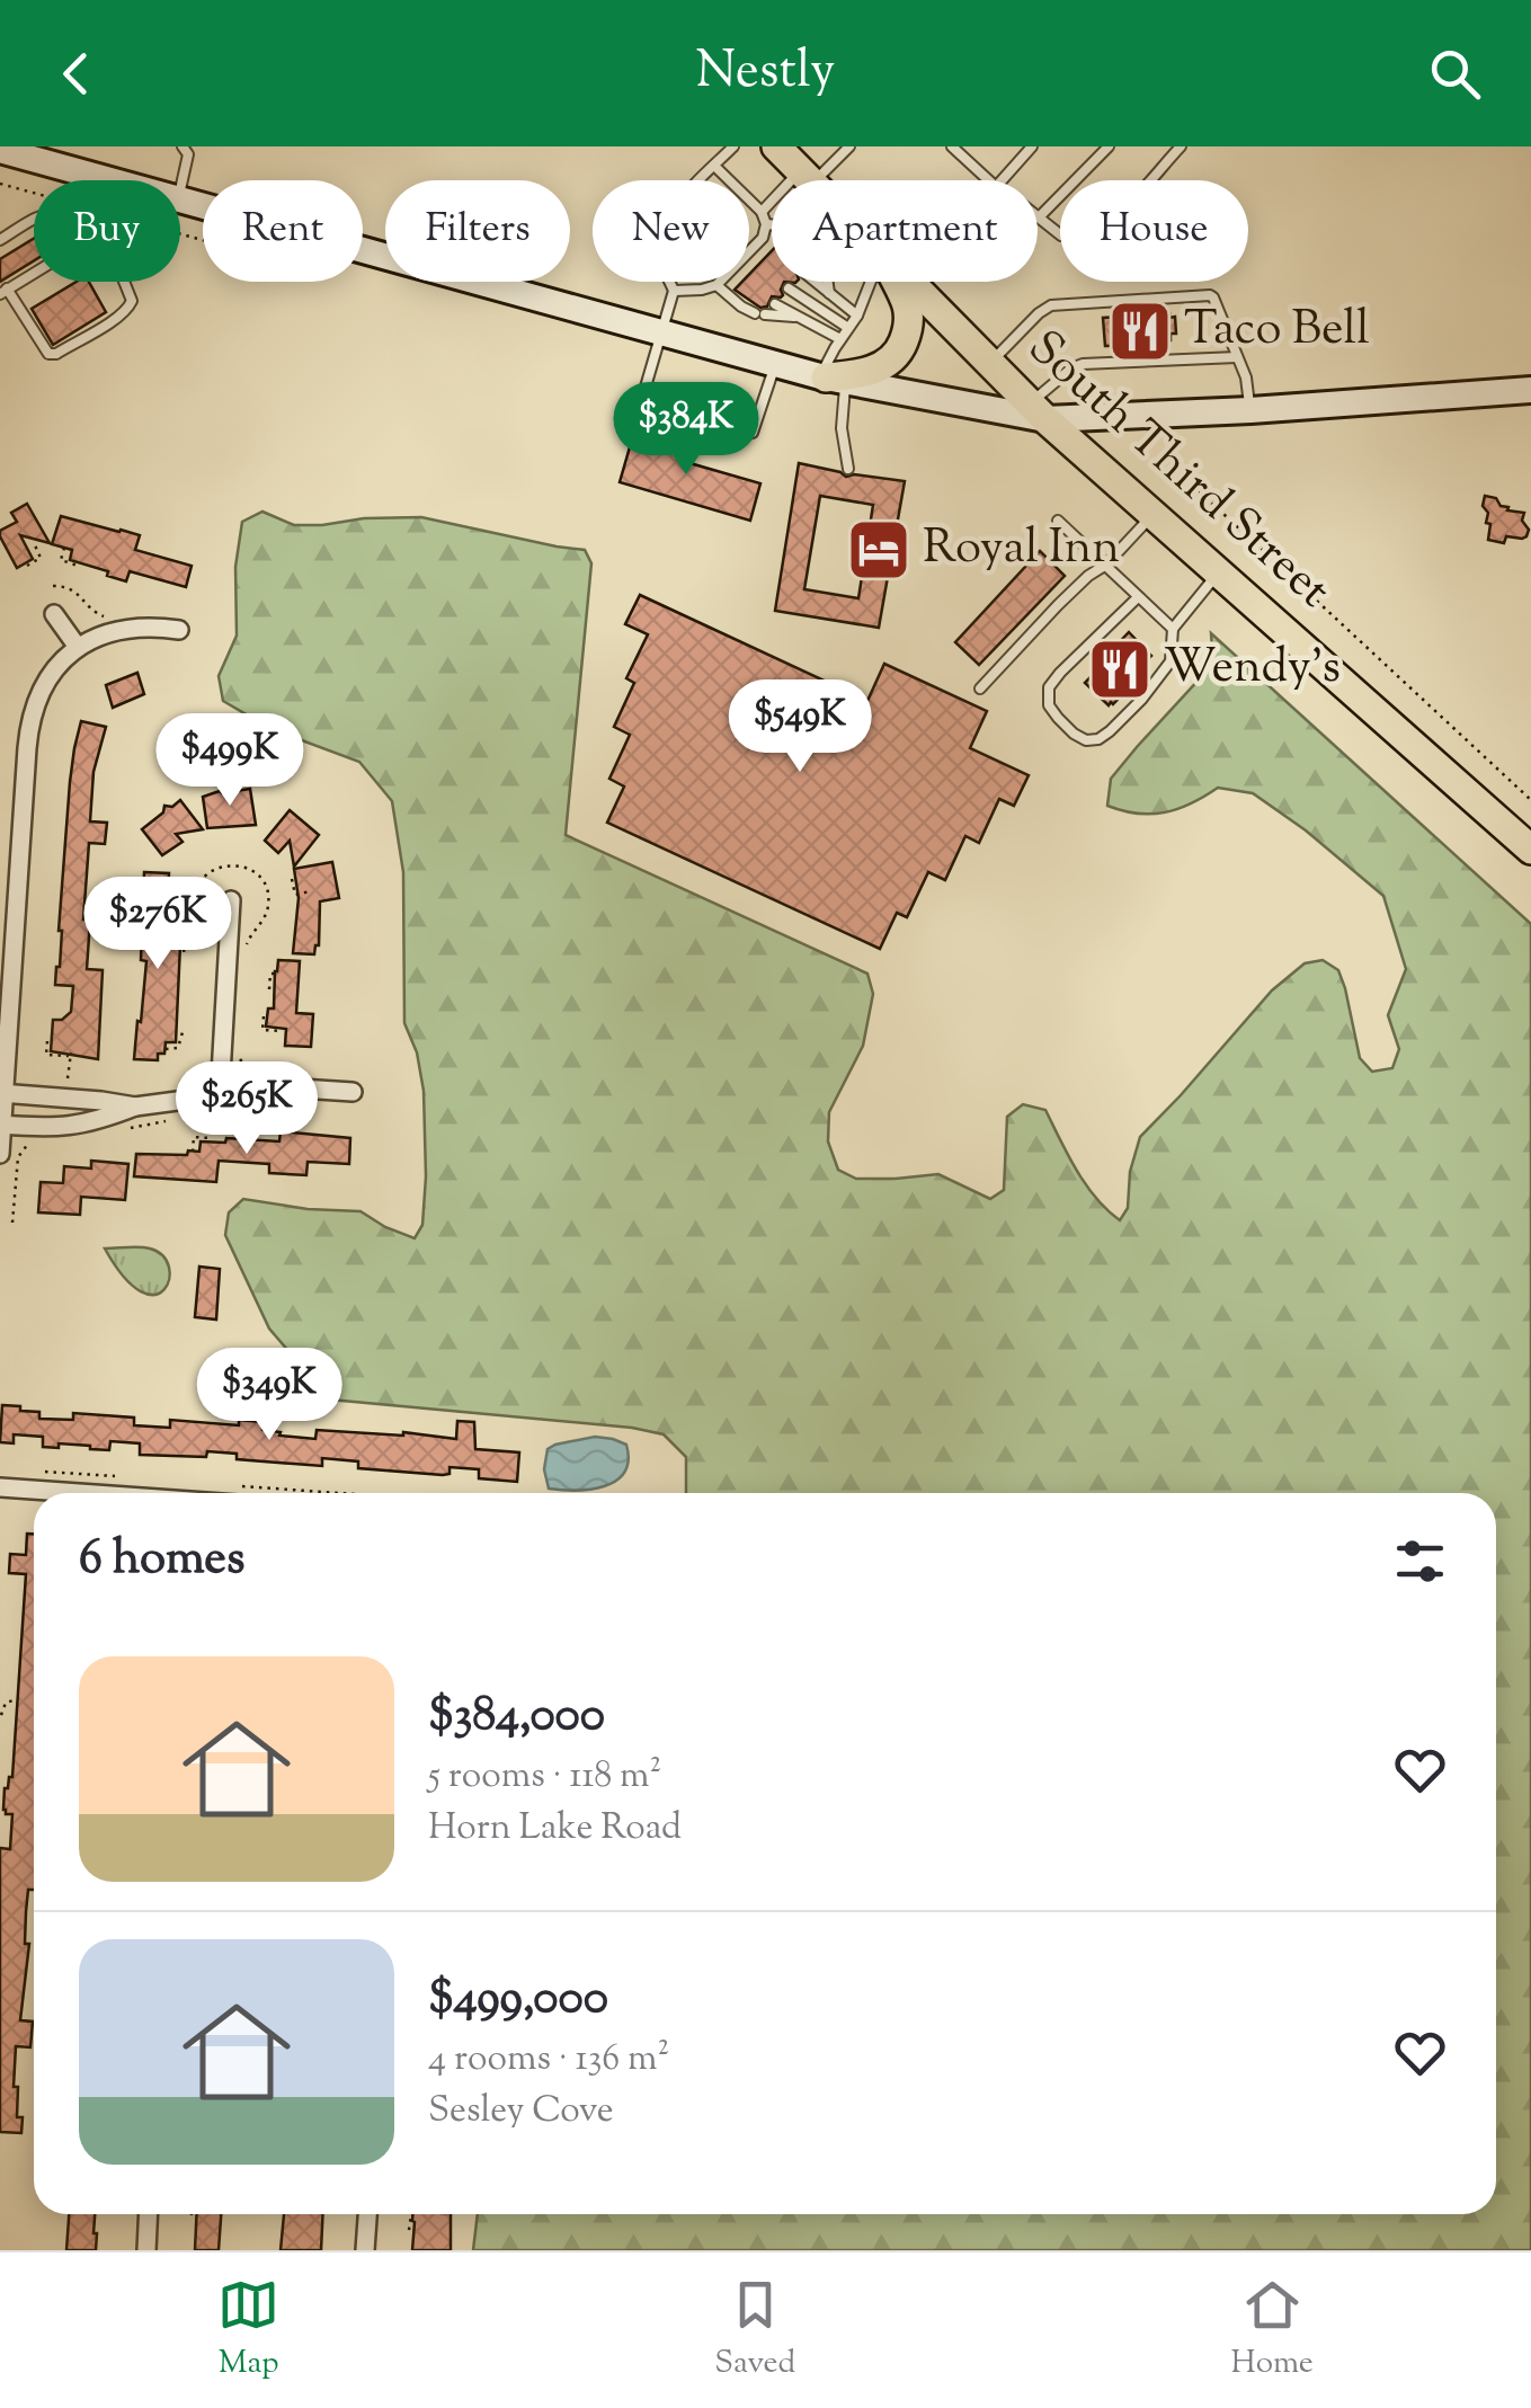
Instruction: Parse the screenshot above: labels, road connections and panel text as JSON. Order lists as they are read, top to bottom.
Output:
{
  "streets": {
    "highway": ["South Third Street"]
  },
  "places": {
    "restaurant": ["Taco Bell", "Wendy's"],
    "hotel": ["Royal Inn"]
  },
  "page": {
    "header": "Nestly",
    "chip": [
      "Buy",
      "Rent",
      "Filters",
      "New",
      "Apartment",
      "House"
    ],
    "price": [
      "$384K",
      "$549K",
      "$499K",
      "$276K",
      "$265K",
      "$349K"
    ],
    "heading": "6 homes",
    "list": [
      {
        "name": "$384,000",
        "note": "5 rooms · 118 m² · Horn Lake Road"
      },
      {
        "name": "$499,000",
        "note": "4 rooms · 136 m² · Sesley Cove"
      }
    ],
    "tabs": ["Map", "Saved", "Home"]
  }
}
